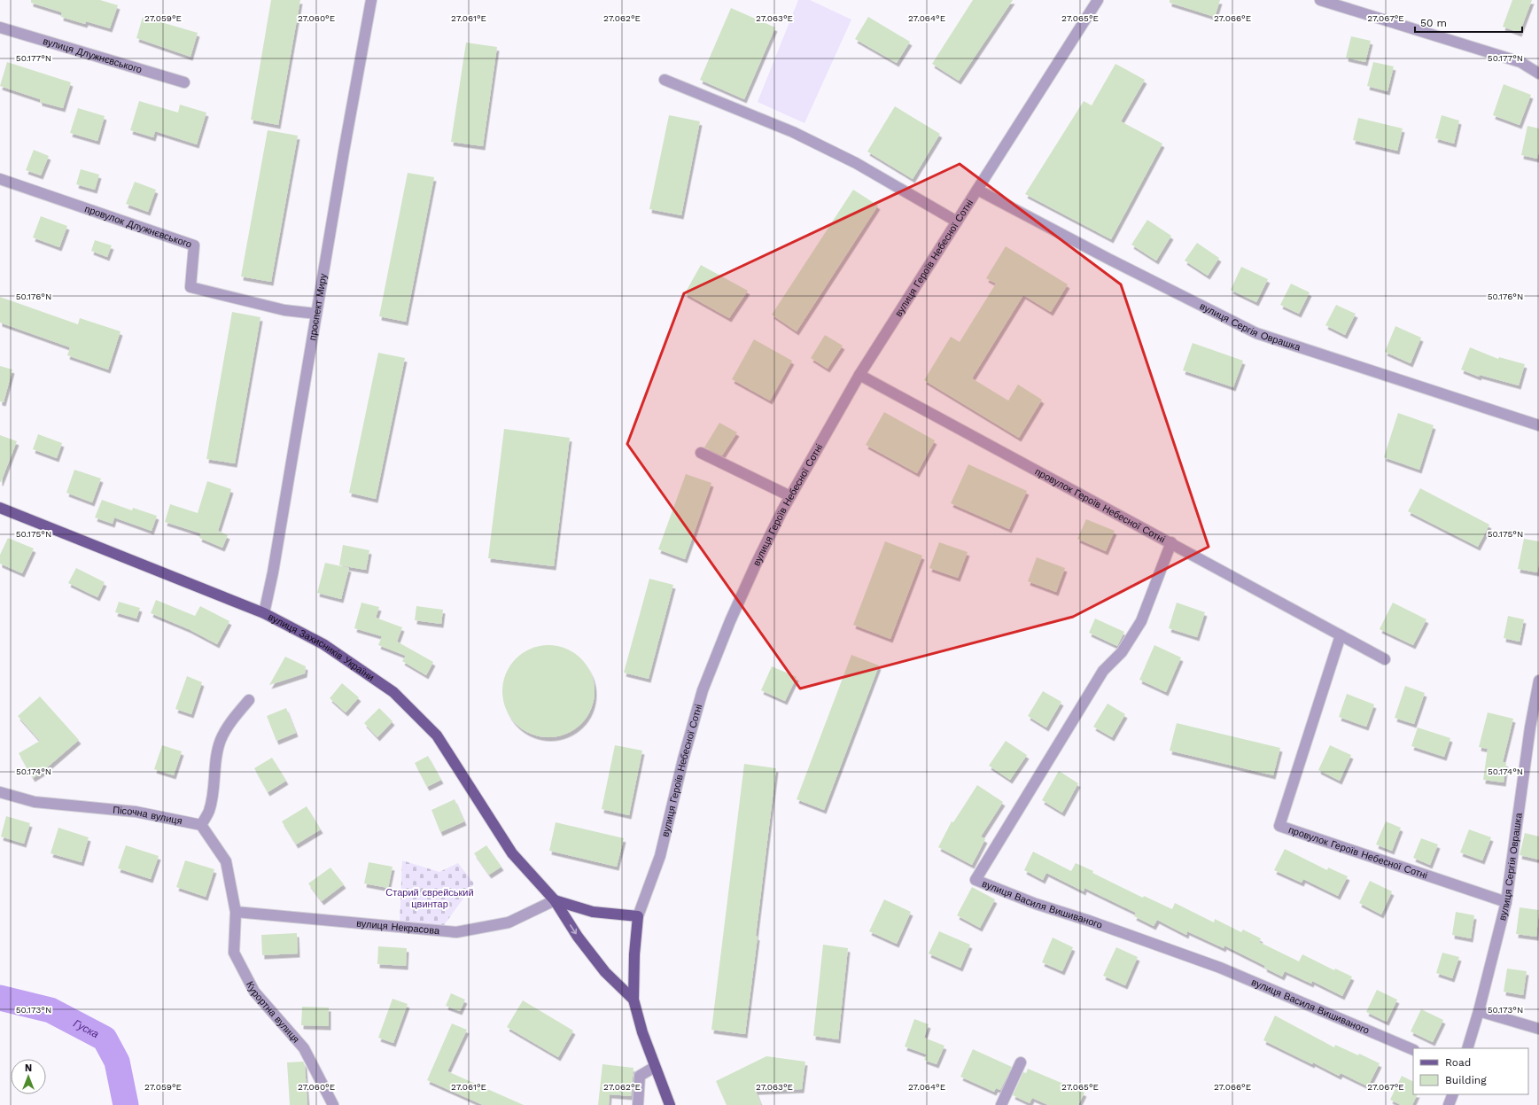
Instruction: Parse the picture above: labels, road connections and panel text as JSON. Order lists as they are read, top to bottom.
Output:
{
  "streets": {
    "main road": ["вулиця Героїв Небесної Сотні", "вулиця Захисників України"],
    "street": [
      "вулиця Длужнєвського",
      "провулок Длужнєвського",
      "проспект Миру",
      "вулиця Сергія Оврашка",
      "провулок Героїв Небесної Сотні",
      "Пісочна вулиця",
      "вулиця Василя Вишиваного",
      "вулиця Некрасова",
      "Курортна вулиця"
    ]
  },
  "crossings": [
    ["провулок Длужнєвського", "проспект Миру"],
    ["вулиця Героїв Небесної Сотні", "вулиця Сергія Оврашка"],
    ["вулиця Героїв Небесної Сотні", "провулок Героїв Небесної Сотні"],
    ["вулиця Героїв Небесної Сотні", "вулиця Захисників України"],
    ["проспект Миру", "вулиця Захисників України"],
    ["вулиця Сергія Оврашка", "провулок Героїв Небесної Сотні"],
    ["провулок Героїв Небесної Сотні", "вулиця Василя Вишиваного"],
    ["вулиця Захисників України", "вулиця Некрасова"],
    ["вулиця Некрасова", "Курортна вулиця"]
  ],
  "water": ["Гуска"],
  "parks": ["Старий єврейський цвинтар"],
  "legend": ["Road", "Building"],
  "scale_bar": "50 m",
  "north": "top",
  "coordinates": [
    "27.059°E",
    "27.060°E",
    "27.061°E",
    "27.062°E",
    "27.063°E",
    "27.064°E",
    "27.065°E",
    "27.066°E",
    "27.067°E",
    "50.177°N",
    "50.176°N",
    "50.175°N",
    "50.174°N",
    "50.173°N"
  ]
}
